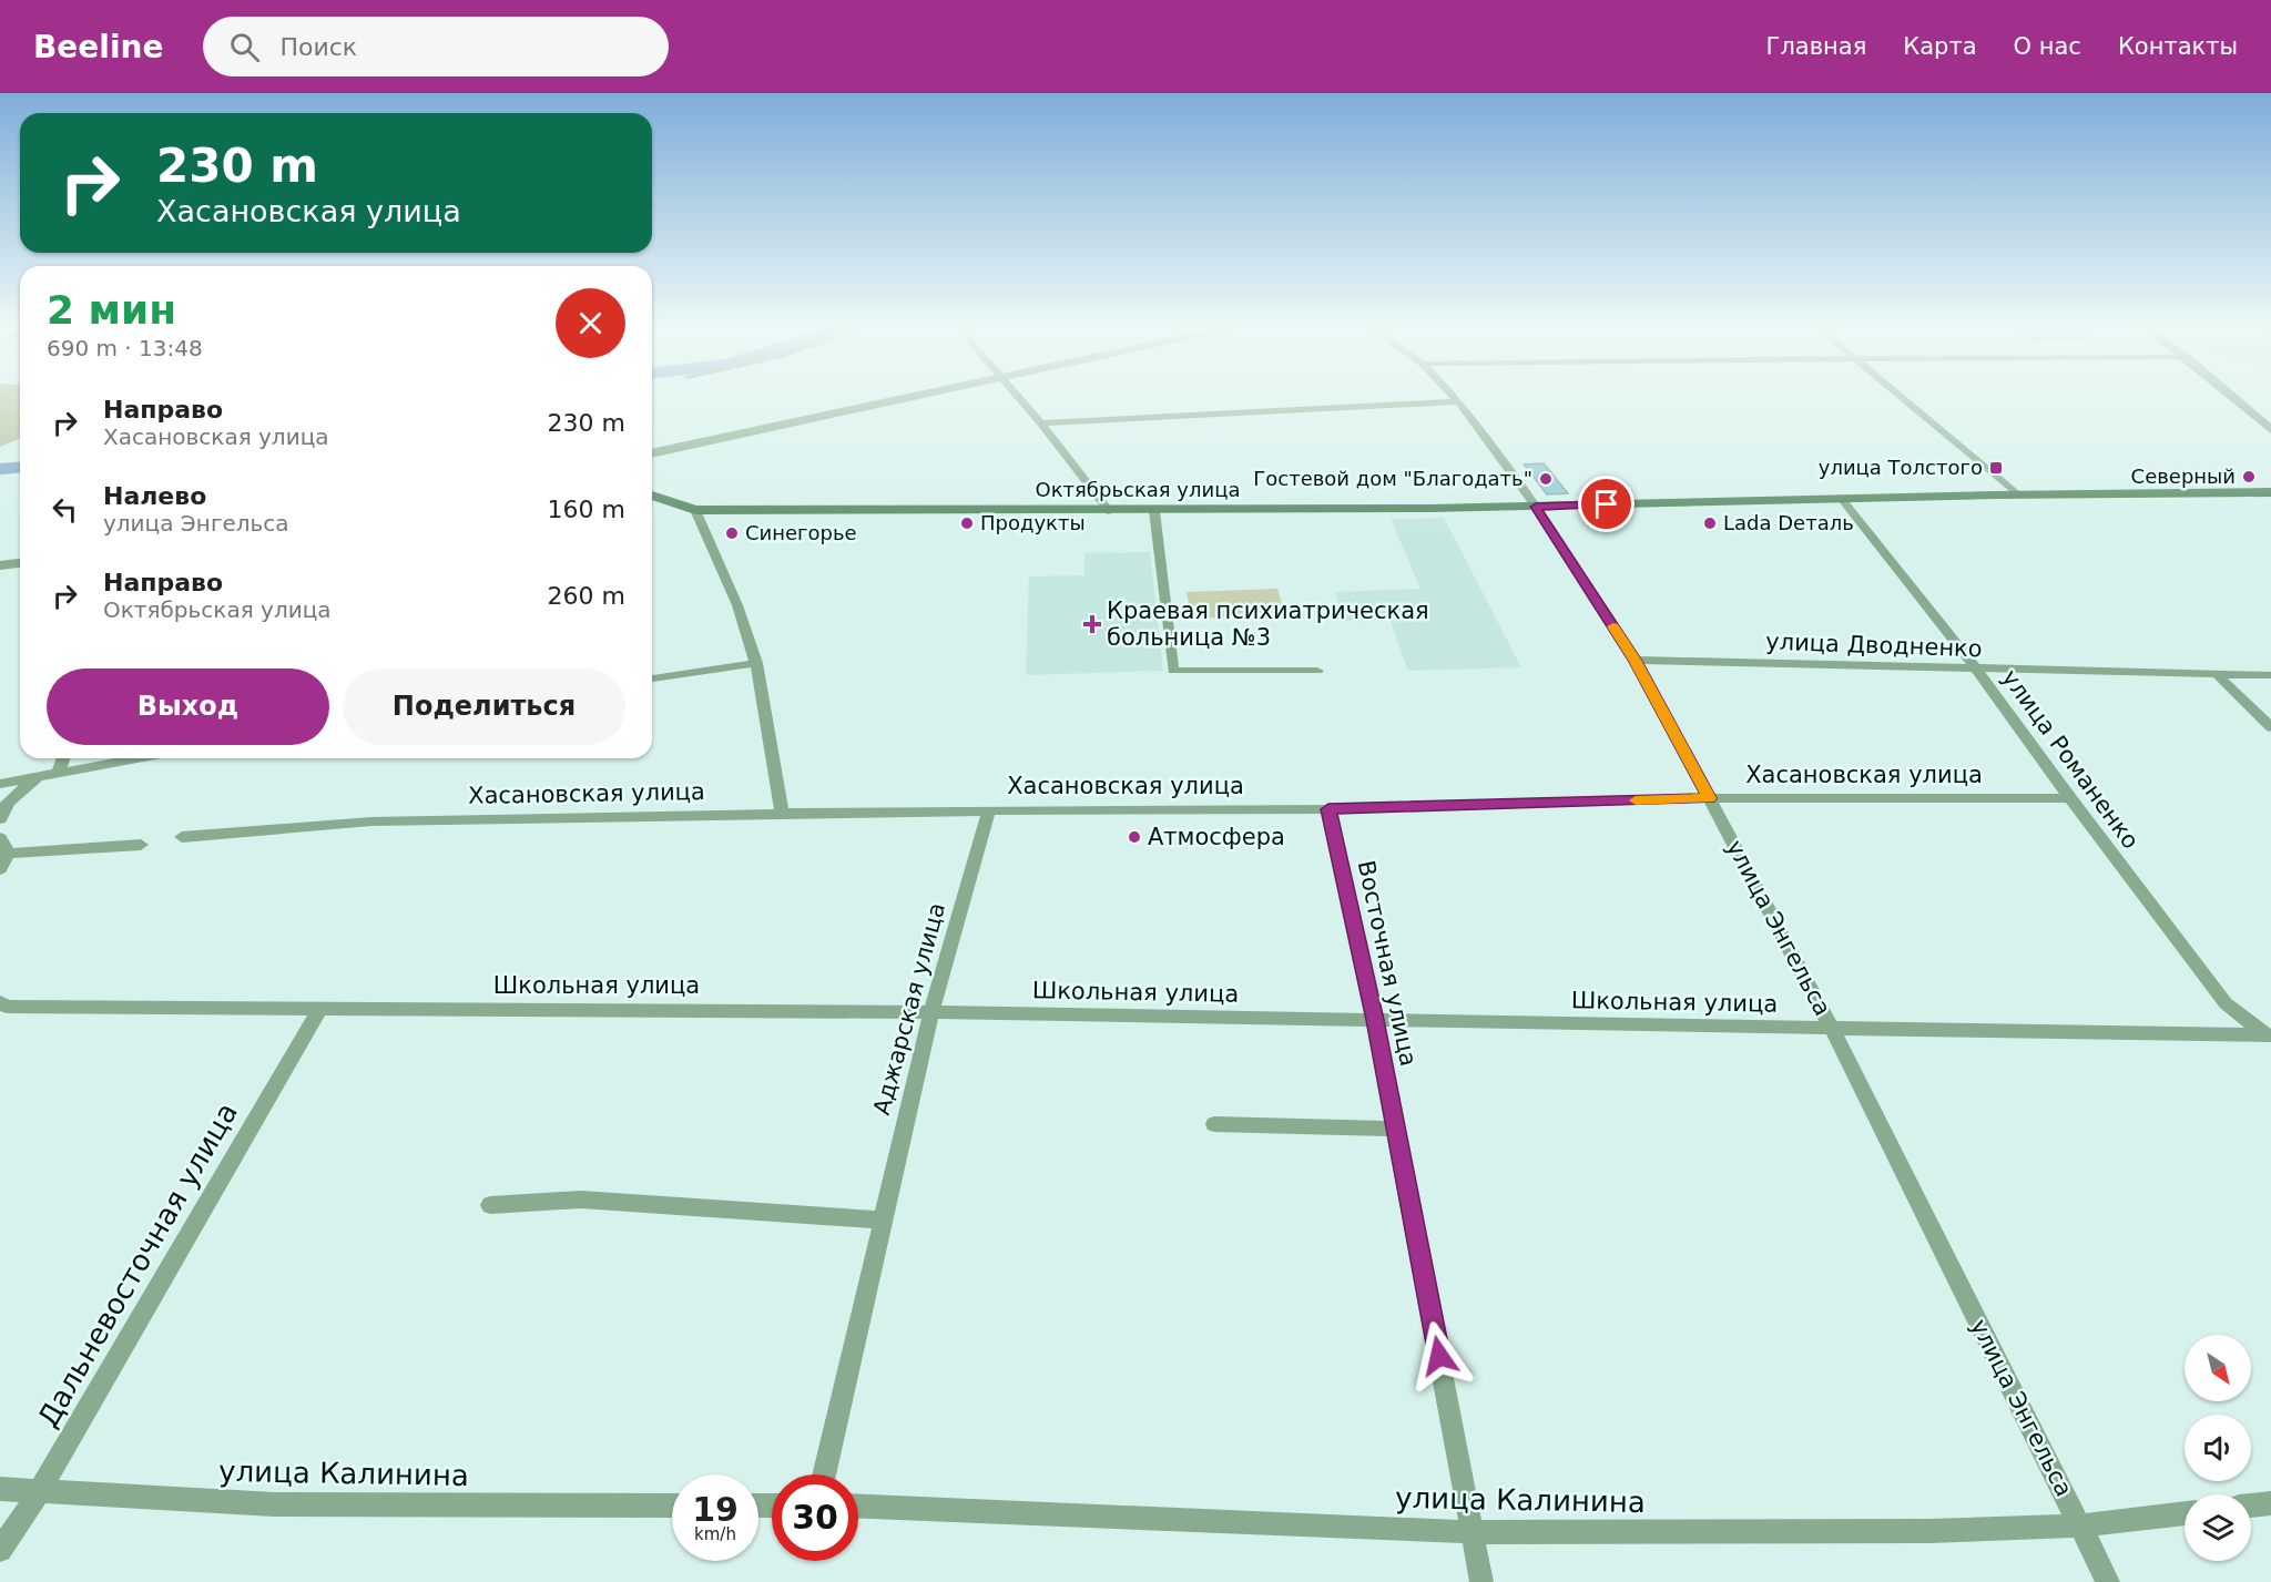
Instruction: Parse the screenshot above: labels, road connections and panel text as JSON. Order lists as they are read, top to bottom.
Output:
{
  "streets": {
    "main road": ["Октябрьская улица"],
    "street": [
      "улица Дводненко",
      "улица Романенко",
      "Хасановская улица",
      "улица Энгельса",
      "Восточная улица",
      "Школьная улица",
      "Аджарская улица",
      "Дальневосточная улица",
      "улица Калинина"
    ]
  },
  "crossings": [
    ["Октябрьская улица", "улица Романенко"],
    ["Октябрьская улица", "улица Энгельса"],
    ["улица Дводненко", "улица Романенко"],
    ["улица Дводненко", "улица Энгельса"],
    ["улица Романенко", "Хасановская улица"],
    ["улица Романенко", "Школьная улица"],
    ["Хасановская улица", "улица Энгельса"],
    ["Хасановская улица", "Восточная улица"],
    ["Хасановская улица", "Аджарская улица"],
    ["улица Энгельса", "Школьная улица"],
    ["улица Энгельса", "улица Калинина"],
    ["Восточная улица", "Школьная улица"],
    ["Восточная улица", "улица Калинина"],
    ["Школьная улица", "Аджарская улица"],
    ["Школьная улица", "Дальневосточная улица"],
    ["Дальневосточная улица", "улица Калинина"]
  ],
  "places": {
    "transit": ["улица Толстого"],
    "other": [
      "Северный",
      "Гостевой дом \"Благодать\"",
      "Продукты",
      "Lada Dеталь",
      "Синегорье",
      "Атмосфера"
    ],
    "health": ["Краевая психиатрическая больница №3"]
  },
  "north": "bottom right",
  "page": {
    "header": "Beeline",
    "search": "Поиск",
    "nav": [
      "Главная",
      "Карта",
      "О нас",
      "Контакты"
    ],
    "turn": ["230 m", "Хасановская улица"],
    "heading": ["2 мин", "690 m · 13:48"],
    "list": [
      {
        "name": "Направо",
        "note": "Хасановская улица",
        "value": "230 m"
      },
      {
        "name": "Налево",
        "note": "улица Энгельса",
        "value": "160 m"
      },
      {
        "name": "Направо",
        "note": "Октябрьская улица",
        "value": "260 m"
      }
    ],
    "buttons": ["Выход", "Поделиться"],
    "speed": "19 km/h",
    "limit": "30"
  }
}
